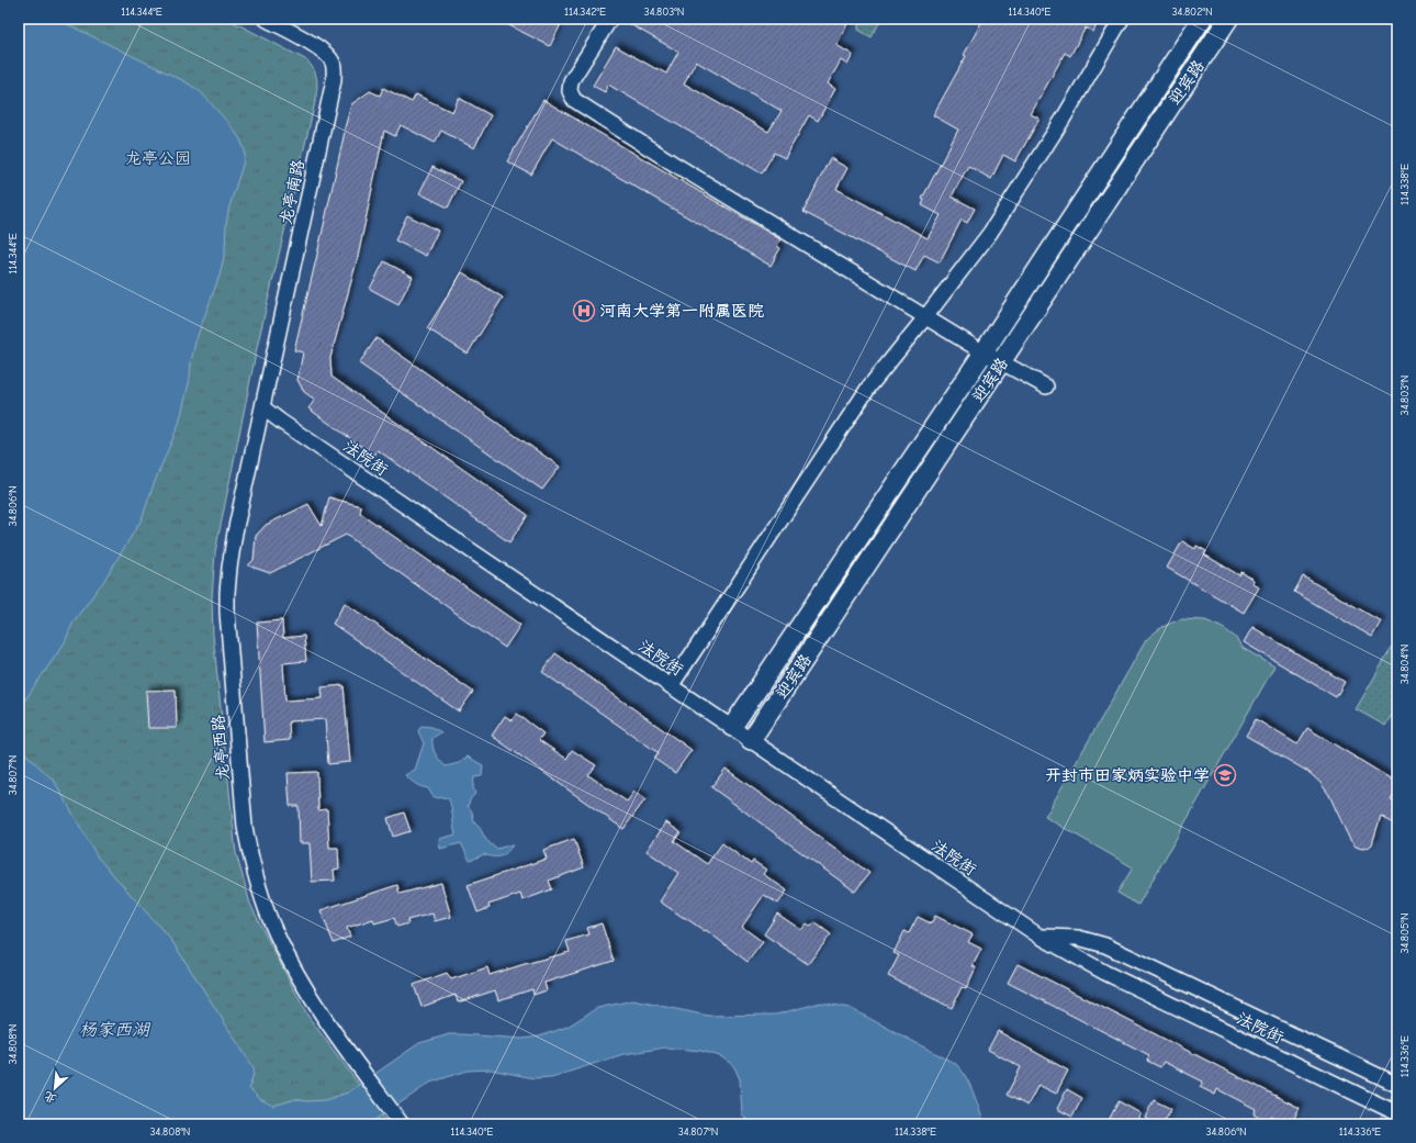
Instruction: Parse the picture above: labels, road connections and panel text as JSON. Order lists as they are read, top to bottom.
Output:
{
  "streets": {
    "main road": ["迎宾路"],
    "street": ["龙亭南路", "法院街", "龙亭西路"]
  },
  "crossings": [
    ["迎宾路", "法院街"],
    ["龙亭南路", "法院街"],
    ["龙亭南路", "龙亭西路"],
    ["法院街", "龙亭西路"]
  ],
  "water": ["杨家西湖"],
  "parks": ["龙亭公园"],
  "places": {
    "hospital": ["河南大学第一附属医院"],
    "school or university": ["开封市田家炳实验中学"]
  },
  "north": "bottom left",
  "coordinates": [
    "114.344°E",
    "114.342°E",
    "34.803°N",
    "114.340°E",
    "34.802°N",
    "114.338°E",
    "34.806°N",
    "34.804°N",
    "34.807°N",
    "34.805°N",
    "34.808°N",
    "114.336°E"
  ]
}
